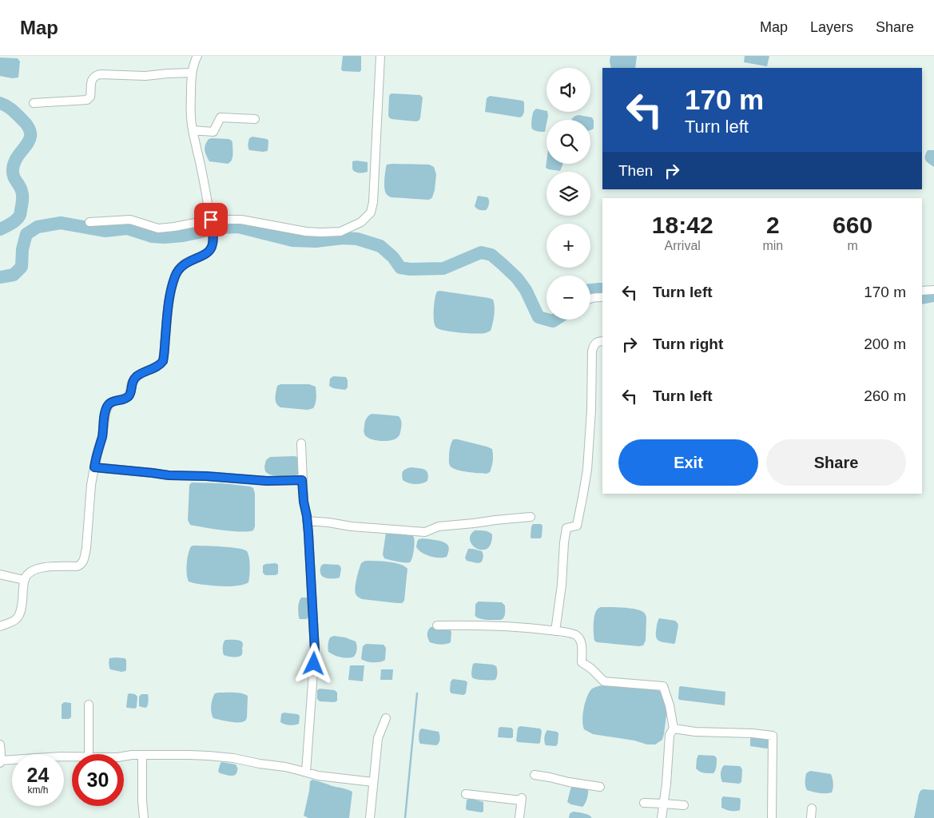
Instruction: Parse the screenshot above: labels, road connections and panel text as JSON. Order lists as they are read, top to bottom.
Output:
{
  "page": {
    "header": "Map",
    "nav": ["Map", "Layers", "Share"],
    "map_buttons": ["+", "−"],
    "turn": ["170 m", "Turn left"],
    "then": "Then",
    "eta": [
      "18:42",
      "Arrival",
      "2",
      "min",
      "660",
      "m"
    ],
    "list": [
      {
        "name": "Turn left",
        "value": "170 m"
      },
      {
        "name": "Turn right",
        "value": "200 m"
      },
      {
        "name": "Turn left",
        "value": "260 m"
      }
    ],
    "buttons": ["Exit", "Share"],
    "speed": "24 km/h",
    "limit": "30"
  }
}
